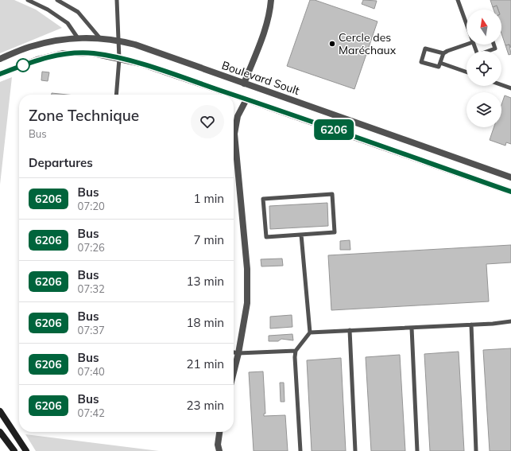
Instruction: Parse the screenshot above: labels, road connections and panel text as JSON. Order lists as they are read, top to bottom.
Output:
{
  "streets": {
    "street": ["Boulevard Soult"]
  },
  "places": ["Cercle des Maréchaux"],
  "lines": ["bus line 6206"],
  "north": "top",
  "page": {
    "on_map": "6206",
    "heading": [
      ["Zone Technique", "Bus"],
      "Departures"
    ],
    "list": [
      {
        "mark": "6206",
        "name": "Bus",
        "note": "07:20",
        "value": "1 min"
      },
      {
        "mark": "6206",
        "name": "Bus",
        "note": "07:26",
        "value": "7 min"
      },
      {
        "mark": "6206",
        "name": "Bus",
        "note": "07:32",
        "value": "13 min"
      },
      {
        "mark": "6206",
        "name": "Bus",
        "note": "07:37",
        "value": "18 min"
      },
      {
        "mark": "6206",
        "name": "Bus",
        "note": "07:40",
        "value": "21 min"
      },
      {
        "mark": "6206",
        "name": "Bus",
        "note": "07:42",
        "value": "23 min"
      }
    ]
  }
}
